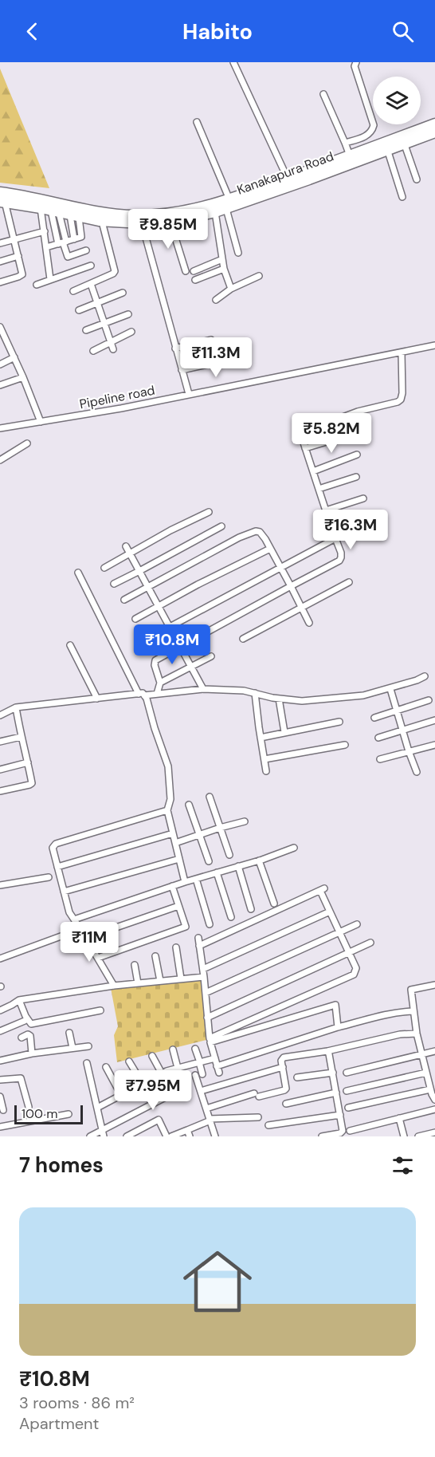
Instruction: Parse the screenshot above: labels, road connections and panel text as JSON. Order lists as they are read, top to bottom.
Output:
{
  "streets": {
    "highway": ["Kanakapura Road"],
    "street": ["Pipeline road"]
  },
  "scale_bar": "100 m",
  "page": {
    "header": "Habito",
    "price": [
      "₹9.85M",
      "₹11.3M",
      "₹5.82M",
      "₹16.3M",
      "₹10.8M",
      "₹11M",
      "₹7.95M"
    ],
    "scale": "100 m",
    "heading": "7 homes",
    "list": [
      {
        "name": "₹10.8M",
        "note": "3 rooms · 86 m² · Apartment"
      }
    ]
  }
}
